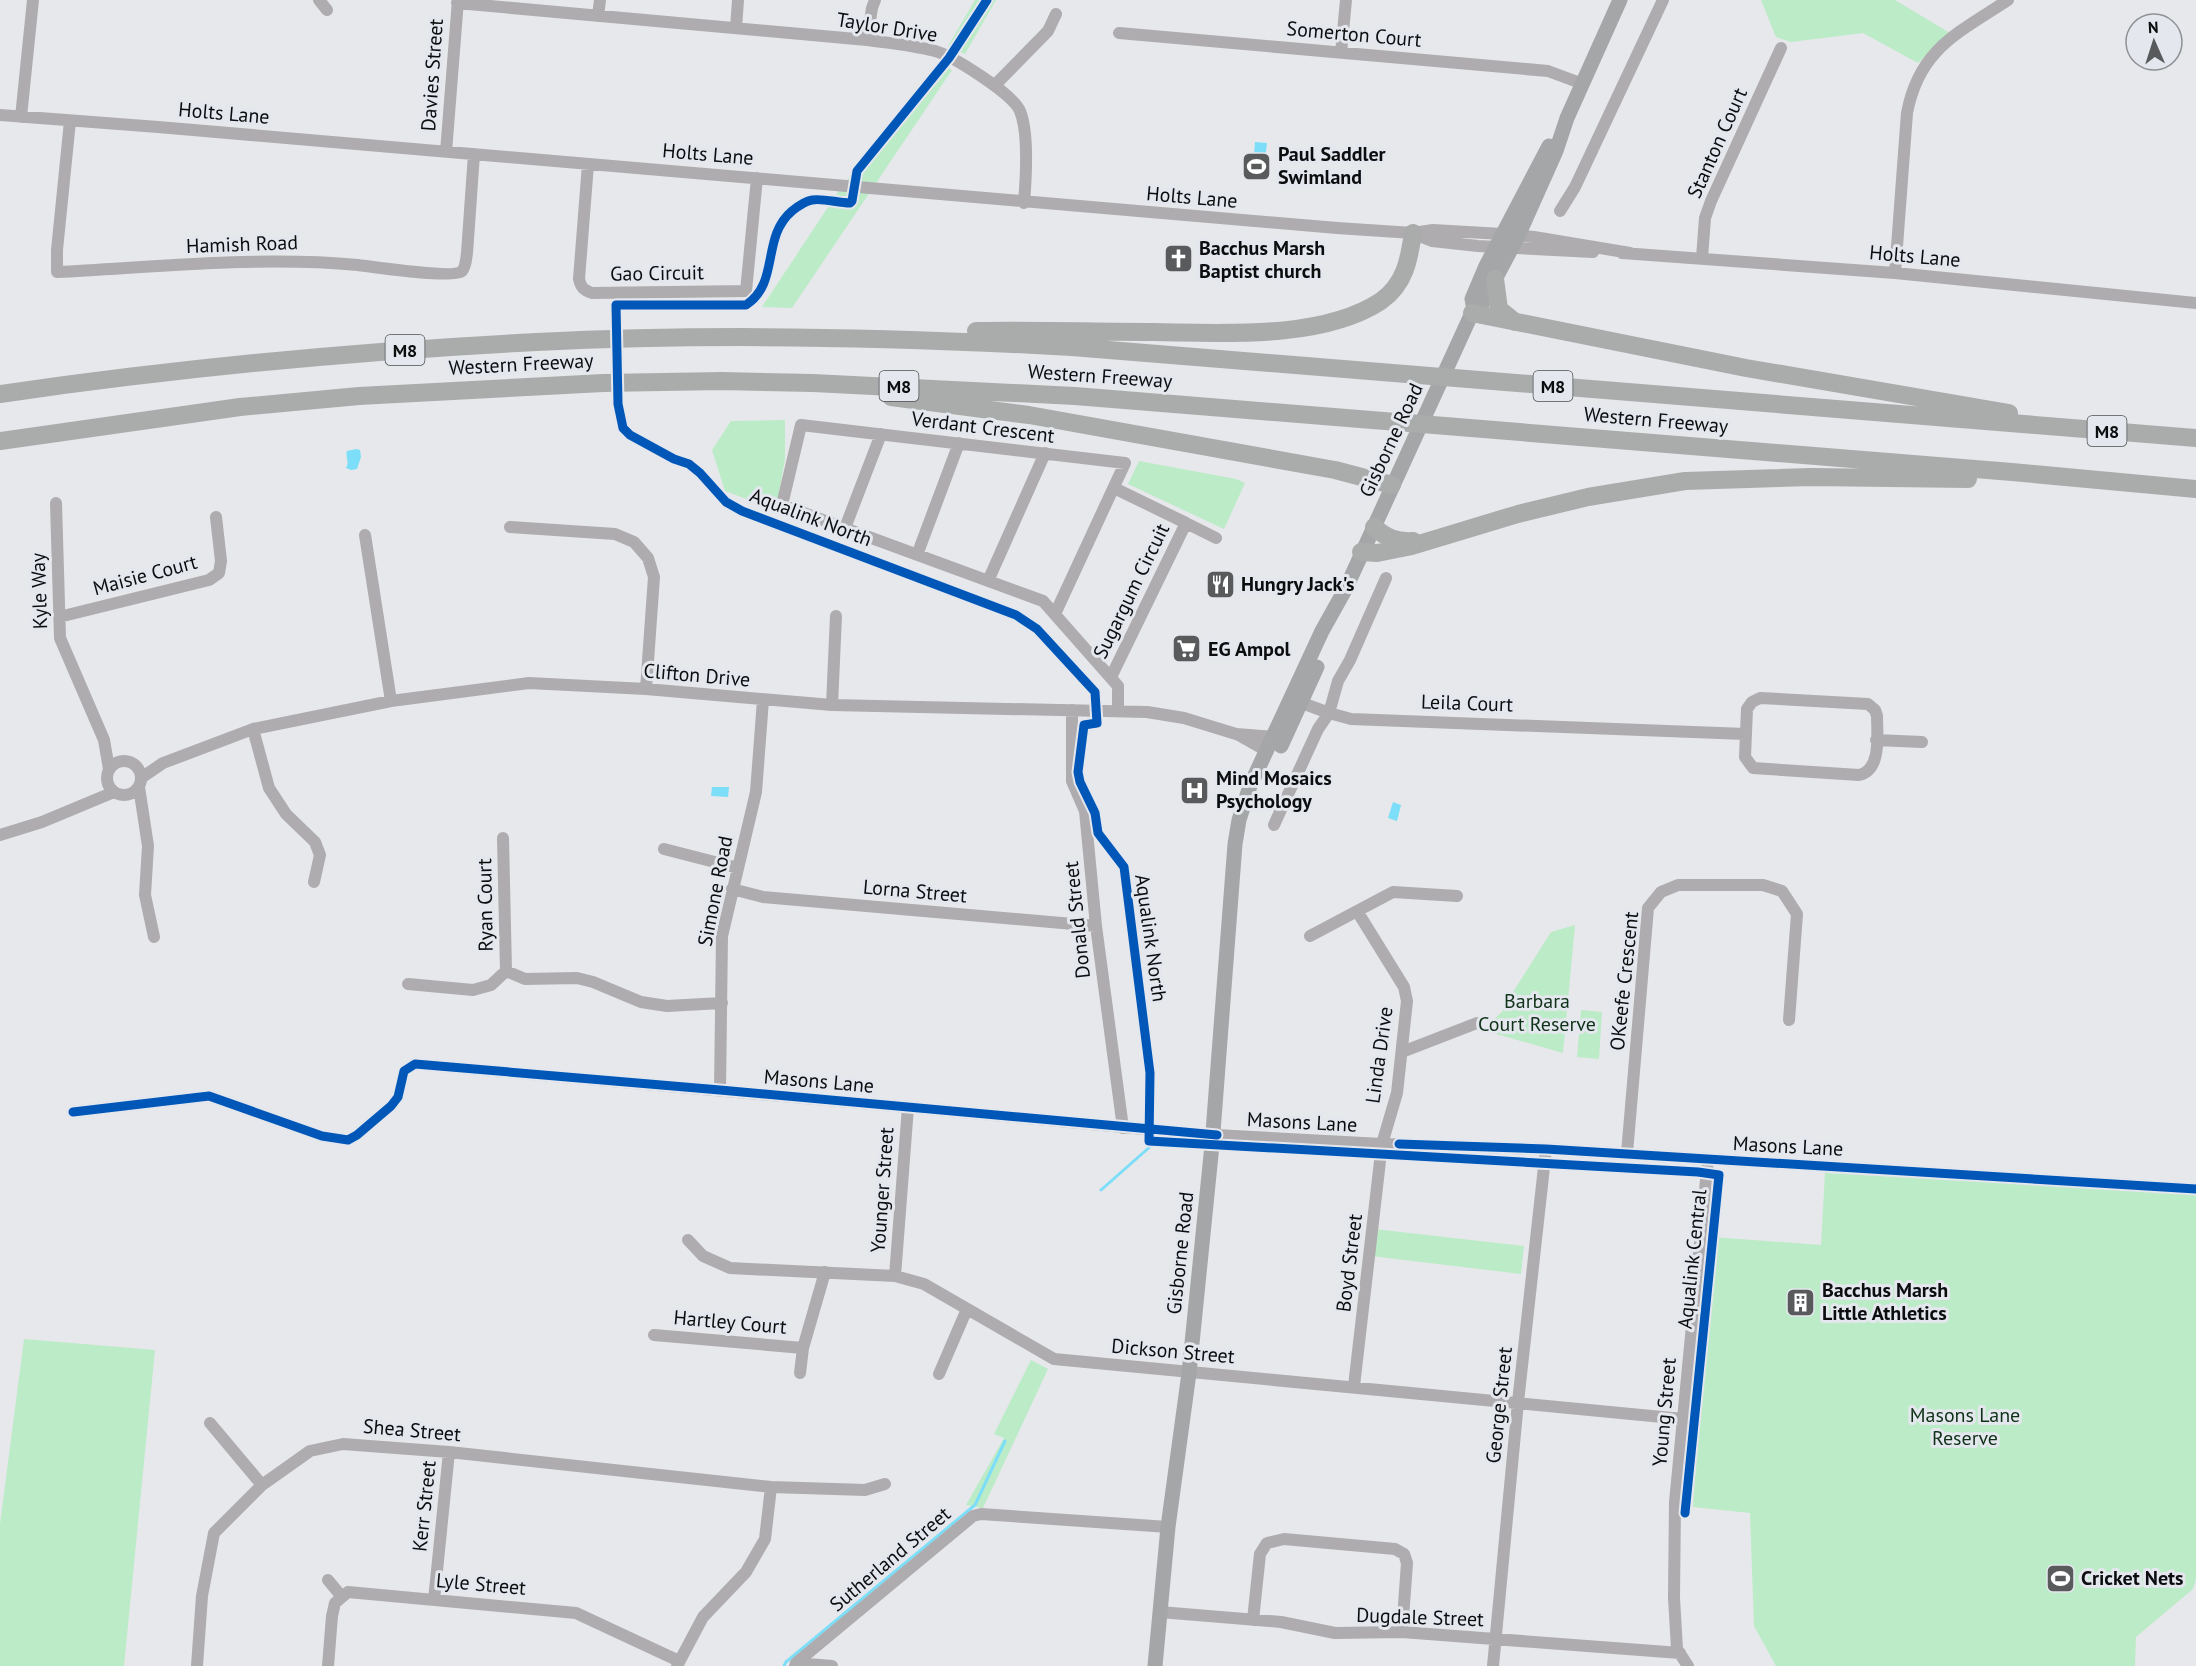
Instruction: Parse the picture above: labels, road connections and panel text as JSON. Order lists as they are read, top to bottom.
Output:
{
  "streets": {
    "highway": ["M8", "Western Freeway"],
    "main road": ["Gisborne Road"],
    "street": [
      "Taylor Drive",
      "Somerton Court",
      "Davies Street",
      "Holts Lane",
      "Stanton Court",
      "Hamish Road",
      "Gao Circuit",
      "Verdant Crescent",
      "Maisie Court",
      "Kyle Way",
      "Sugargum Circuit",
      "Clifton Drive",
      "Leila Court",
      "Simone Road",
      "Lorna Street",
      "Ryan Court",
      "Donald Street",
      "OKeefe Crescent",
      "Linda Drive",
      "Masons Lane",
      "Younger Street",
      "Boyd Street",
      "Hartley Court",
      "Dickson Street",
      "George Street",
      "Young Street",
      "Shea Street",
      "Kerr Street",
      "Sutherland Street",
      "Lyle Street",
      "Dugdale Street"
    ],
    "cycle path": ["Aqualink North"]
  },
  "crossings": [
    ["Taylor Drive", "Davies Street"],
    ["Taylor Drive", "Holts Lane"],
    ["Somerton Court", "Gisborne Road"],
    ["Davies Street", "Holts Lane"],
    ["Holts Lane", "Stanton Court"],
    ["Holts Lane", "Hamish Road"],
    ["Holts Lane", "Gao Circuit"],
    ["Holts Lane", "Gisborne Road"],
    ["Verdant Crescent", "Sugargum Circuit"],
    ["Gisborne Road", "Leila Court"],
    ["Gisborne Road", "Masons Lane"],
    ["Gisborne Road", "Dickson Street"],
    ["Gisborne Road", "Sutherland Street"],
    ["Gisborne Road", "Dugdale Street"],
    ["Maisie Court", "Kyle Way"],
    ["Kyle Way", "Clifton Drive"],
    ["Clifton Drive", "Simone Road"],
    ["Clifton Drive", "Donald Street"],
    ["Simone Road", "Lorna Street"],
    ["Simone Road", "Ryan Court"],
    ["Simone Road", "Masons Lane"],
    ["Lorna Street", "Donald Street"],
    ["Donald Street", "Masons Lane"],
    ["OKeefe Crescent", "Masons Lane"],
    ["Linda Drive", "Masons Lane"],
    ["Linda Drive", "Boyd Street"],
    ["Masons Lane", "Younger Street"],
    ["Masons Lane", "Boyd Street"],
    ["Masons Lane", "George Street"],
    ["Masons Lane", "Young Street"],
    ["Younger Street", "Dickson Street"],
    ["Boyd Street", "Dickson Street"],
    ["Hartley Court", "Dickson Street"],
    ["Dickson Street", "George Street"],
    ["Dickson Street", "Young Street"],
    ["George Street", "Dugdale Street"],
    ["Young Street", "Dugdale Street"],
    ["Shea Street", "Kerr Street"],
    ["Kerr Street", "Lyle Street"]
  ],
  "parks": ["Barbara Court Reserve", "Masons Lane Reserve"],
  "places": {
    "sports": ["Paul Saddler Swimland", "Cricket Nets"],
    "church": ["Bacchus Marsh Baptist church"],
    "restaurant": ["Hungry Jack's"],
    "supermarket": ["EG Ampol"],
    "hospital": ["Mind Mosaics Psychology"],
    "building": ["Bacchus Marsh Little Athletics"]
  },
  "north": "top"
}
